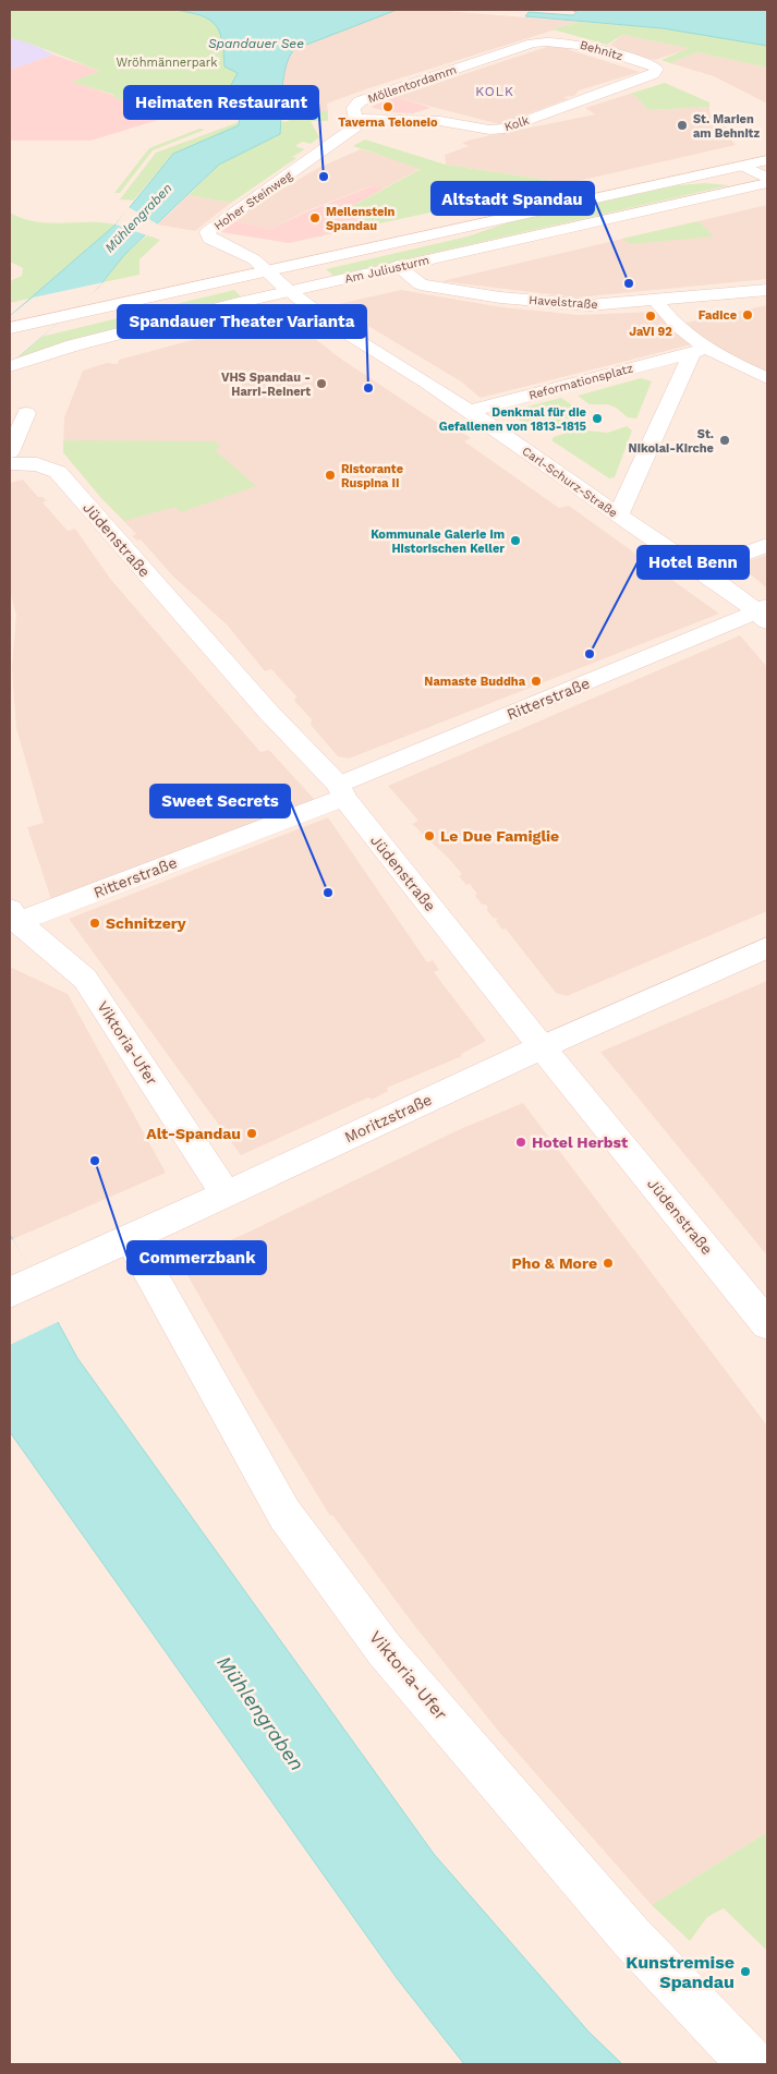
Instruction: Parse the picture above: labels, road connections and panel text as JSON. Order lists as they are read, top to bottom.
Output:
{
  "streets": {
    "street": [
      "Behnitz",
      "Möllentordamm",
      "Kolk",
      "Hoher Steinweg",
      "Am Juliusturm",
      "Havelstraße",
      "Reformationsplatz",
      "Carl-Schurz-Straße",
      "Jüdenstraße",
      "Ritterstraße",
      "Viktoria-Ufer",
      "Moritzstraße"
    ]
  },
  "crossings": [
    ["Behnitz", "Möllentordamm"],
    ["Behnitz", "Kolk"],
    ["Möllentordamm", "Kolk"],
    ["Möllentordamm", "Hoher Steinweg"],
    ["Hoher Steinweg", "Am Juliusturm"],
    ["Hoher Steinweg", "Carl-Schurz-Straße"],
    ["Am Juliusturm", "Havelstraße"],
    ["Am Juliusturm", "Carl-Schurz-Straße"],
    ["Reformationsplatz", "Carl-Schurz-Straße"],
    ["Carl-Schurz-Straße", "Ritterstraße"],
    ["Jüdenstraße", "Ritterstraße"],
    ["Jüdenstraße", "Moritzstraße"],
    ["Ritterstraße", "Viktoria-Ufer"],
    ["Viktoria-Ufer", "Moritzstraße"]
  ],
  "districts": ["KOLK"],
  "water": ["Spandauer See", "Mühlengraben"],
  "parks": ["Wröhmännerpark"],
  "places": [
    "Taverna Teloneio",
    "St. Marien am Behnitz",
    "Heimaten Restaurant",
    "Meilenstein Spandau",
    "Altstadt Spandau",
    "Fadice",
    "JaVi 92",
    "VHS Spandau - Harri-Reinert",
    "Spandauer Theater Varianta",
    "Denkmal für die Gefallenen von 1813-1815",
    "St. Nikolai-Kirche",
    "Ristorante Ruspina II",
    "Kommunale Galerie im Historischen Keller",
    "Hotel Benn",
    "Namaste Buddha",
    "Le Due Famiglie",
    "Sweet Secrets",
    "Schnitzery",
    "Alt-Spandau",
    "Hotel Herbst",
    "Commerzbank",
    "Pho & More",
    "Kunstremise Spandau"
  ]
}
